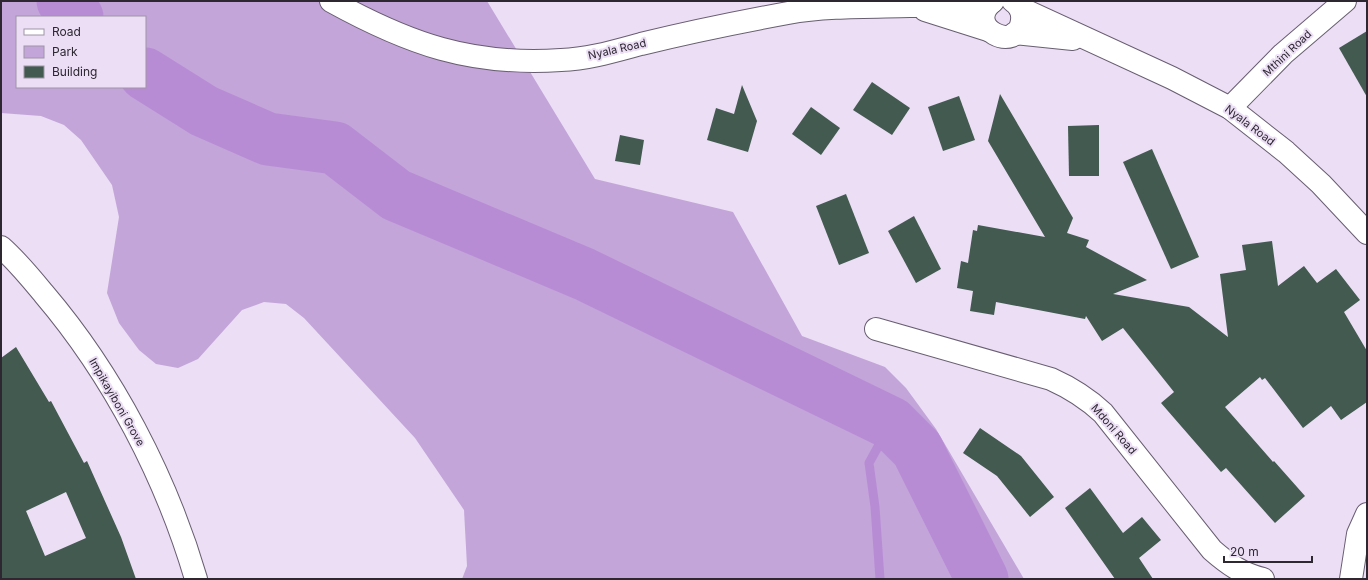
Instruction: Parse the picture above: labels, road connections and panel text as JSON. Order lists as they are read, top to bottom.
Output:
{
  "streets": {
    "street": [
      "Nyala Road",
      "Mthini Road",
      "Impikayiboni Grove",
      "Mdoni Road"
    ]
  },
  "crossings": [
    ["Nyala Road", "Mthini Road"]
  ],
  "legend": ["Road", "Park", "Building"],
  "scale_bar": "20 m"
}
